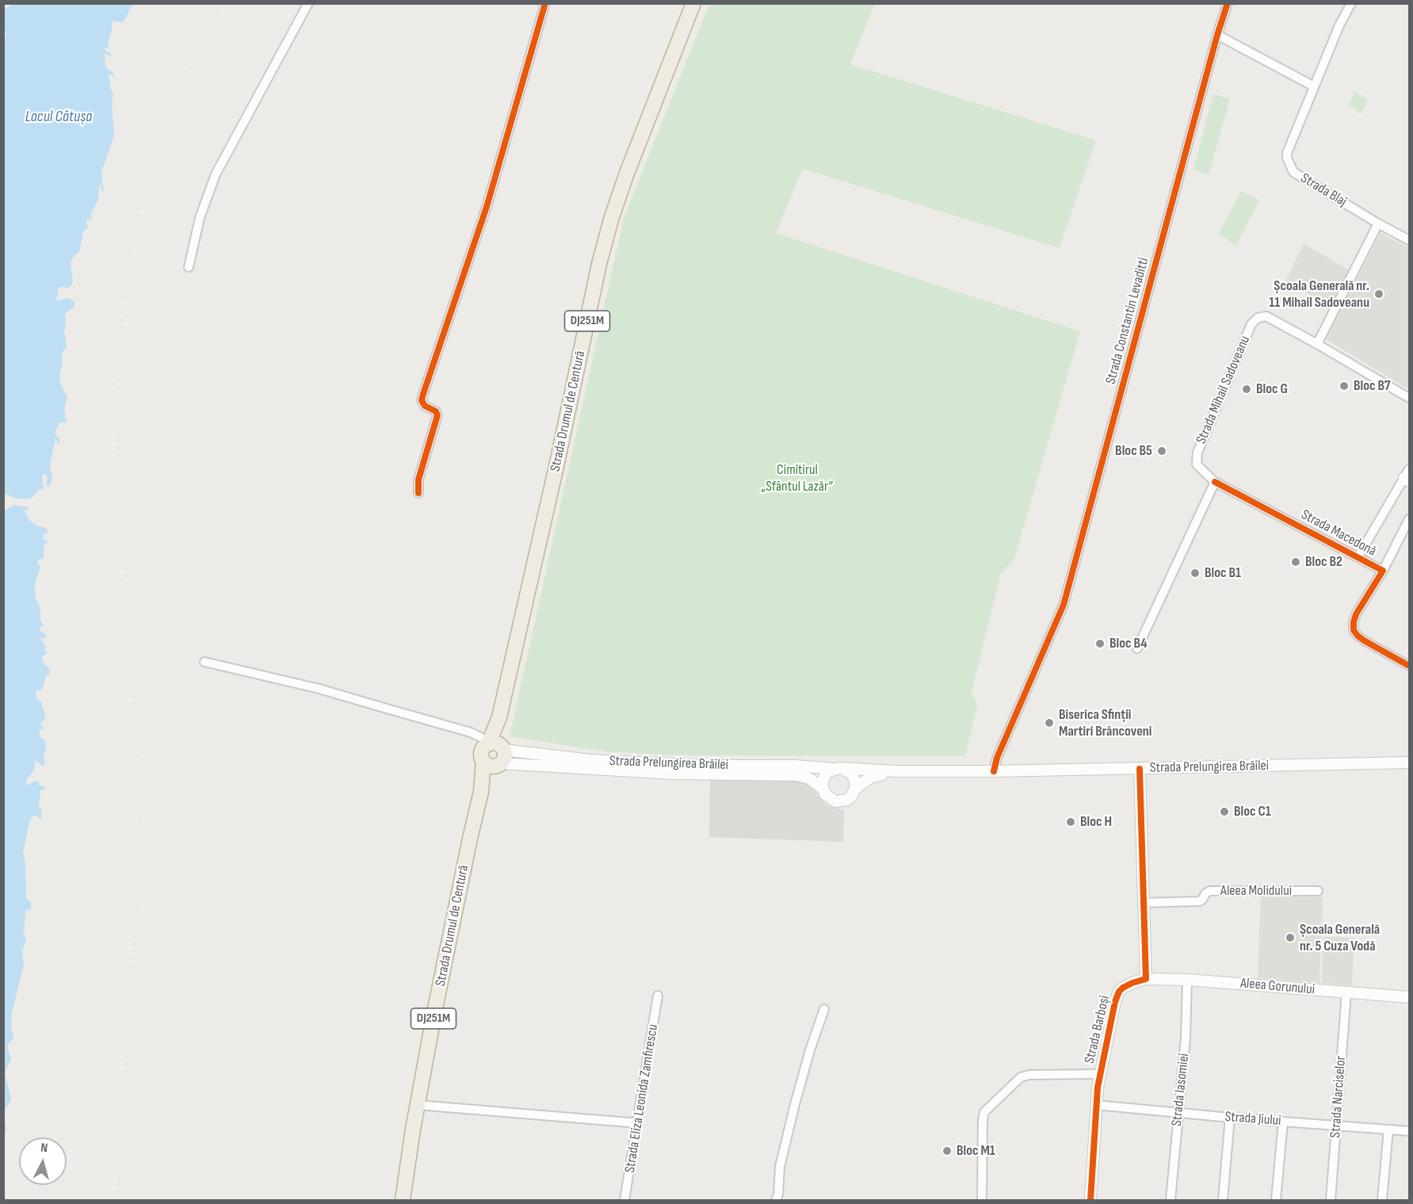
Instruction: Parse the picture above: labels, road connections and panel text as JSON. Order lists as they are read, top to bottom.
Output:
{
  "streets": {
    "highway": ["DJ251M", "Strada Drumul de Centură"],
    "main road": ["Strada Prelungirea Brăilei", "Aleea Gorunului", "Strada Barboși"],
    "street": [
      "Strada Blaj",
      "Strada Constantin Levaditti",
      "Strada Mihail Sadoveanu",
      "Strada Macedonă",
      "Aleea Molidului",
      "Strada Iasomiei",
      "Strada Narciselor",
      "Strada Eliza Leonida Zamfirescu",
      "Strada Jiului"
    ]
  },
  "crossings": [
    ["Strada Constantin Levaditti", "Strada Prelungirea Brăilei"],
    ["Strada Mihail Sadoveanu", "Strada Macedonă"],
    ["Strada Drumul de Centură", "Strada Prelungirea Brăilei"],
    ["Aleea Gorunului", "Strada Barboși"],
    ["Aleea Gorunului", "Strada Iasomiei"],
    ["Aleea Gorunului", "Strada Narciselor"],
    ["Strada Barboși", "Strada Jiului"],
    ["Strada Iasomiei", "Strada Jiului"],
    ["Strada Narciselor", "Strada Jiului"]
  ],
  "water": ["Lacul Cătușa"],
  "parks": ["Cimitirul „Sfântul Lazăr”"],
  "places": [
    "Școala Generală nr. 11 Mihail Sadoveanu",
    "Bloc B7",
    "Bloc G",
    "Bloc B5",
    "Bloc B2",
    "Bloc B1",
    "Bloc B4",
    "Biserica Sfinții Martiri Brâncoveni",
    "Bloc C1",
    "Bloc H",
    "Școala Generală nr. 5 Cuza Vodă",
    "Bloc M1"
  ],
  "north": "top"
}
